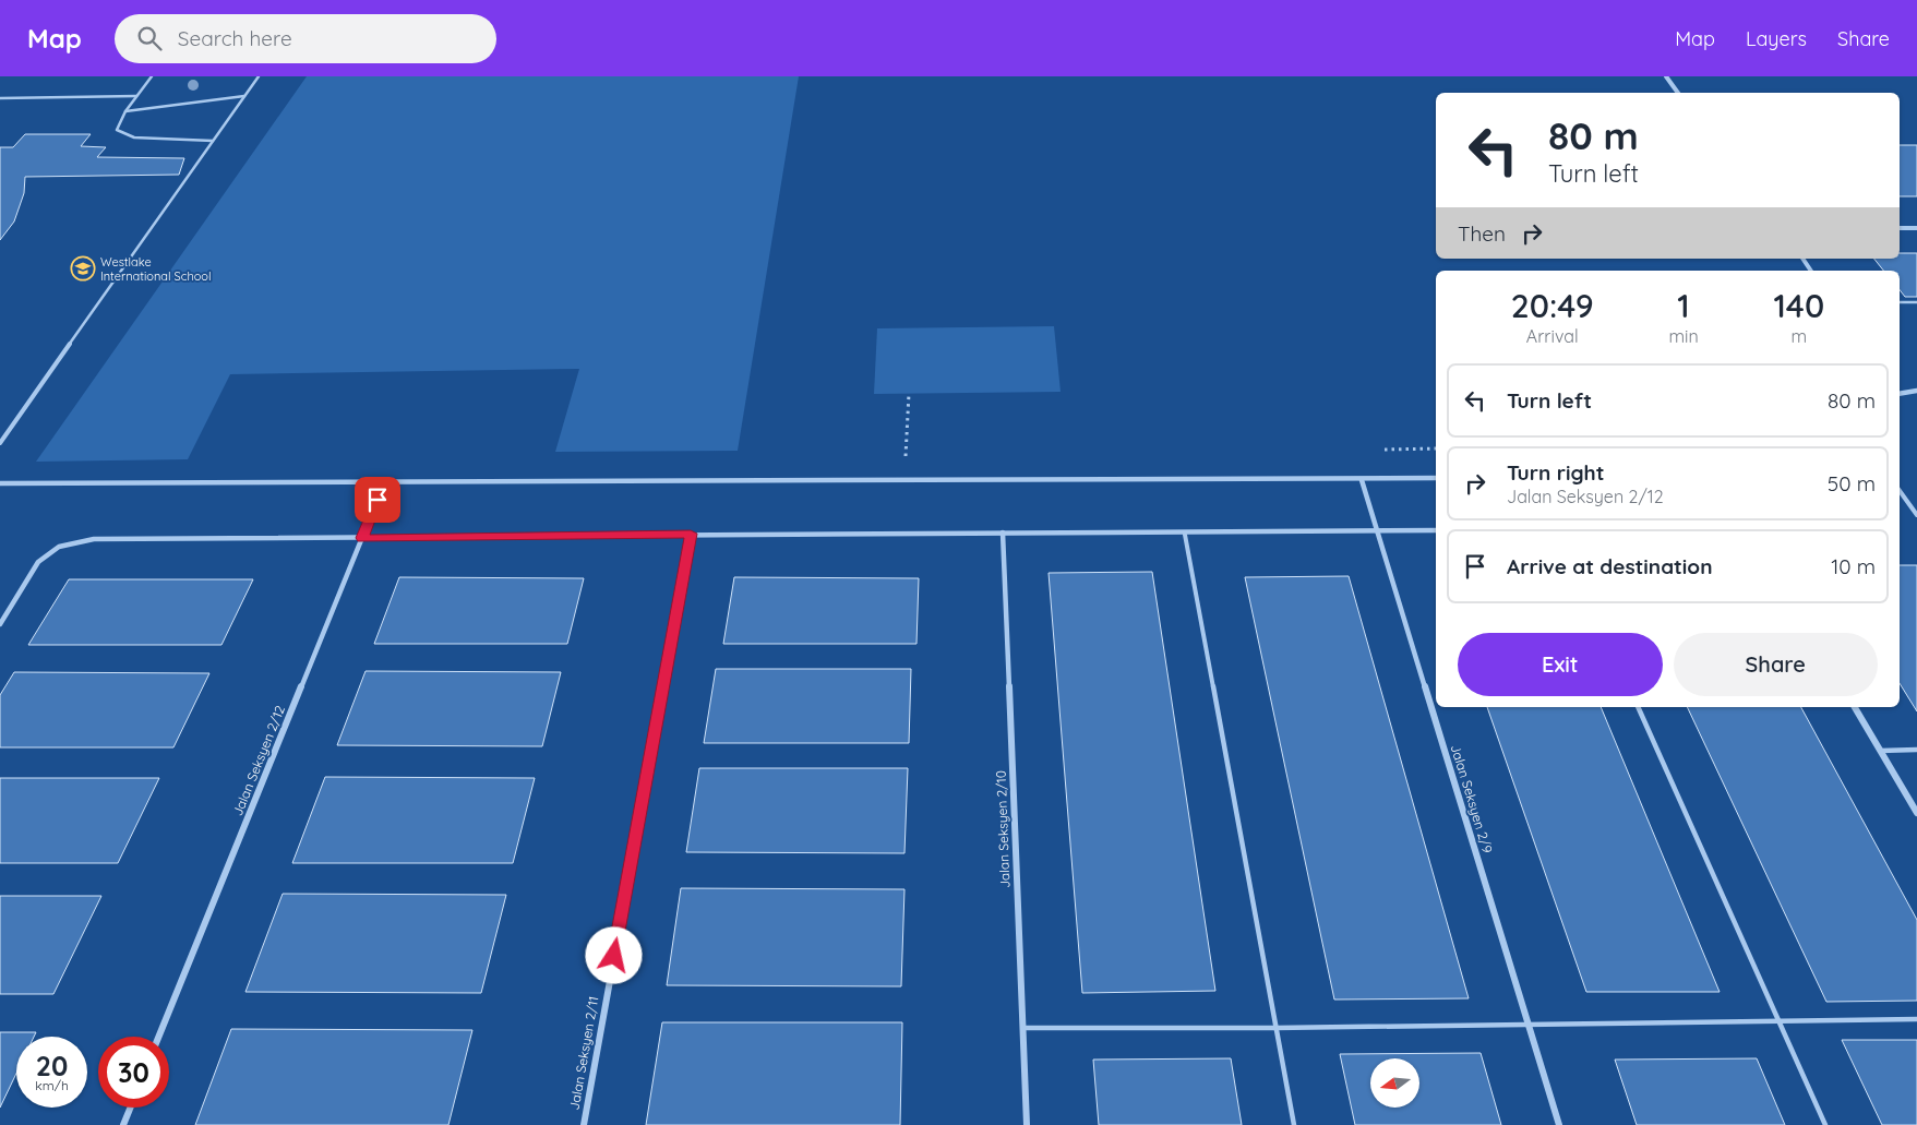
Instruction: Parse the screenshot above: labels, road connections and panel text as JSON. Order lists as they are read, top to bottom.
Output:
{
  "streets": {
    "street": [
      "Jalan Seksyen 2/12",
      "Jalan Seksyen 2/9",
      "Jalan Seksyen 2/10",
      "Jalan Seksyen 2/11"
    ]
  },
  "places": {
    "school or university": ["Westlake International School"]
  },
  "north": "left",
  "page": {
    "header": "Map",
    "search": "Search here",
    "nav": ["Map", "Layers", "Share"],
    "turn": ["80 m", "Turn left"],
    "then": "Then",
    "eta": [
      "20:49",
      "Arrival",
      "1",
      "min",
      "140",
      "m"
    ],
    "list": [
      {
        "name": "Turn left",
        "value": "80 m"
      },
      {
        "name": "Turn right",
        "note": "Jalan Seksyen 2/12",
        "value": "50 m"
      },
      {
        "name": "Arrive at destination",
        "value": "10 m"
      }
    ],
    "buttons": ["Exit", "Share"],
    "speed": "20 km/h",
    "limit": "30"
  }
}
